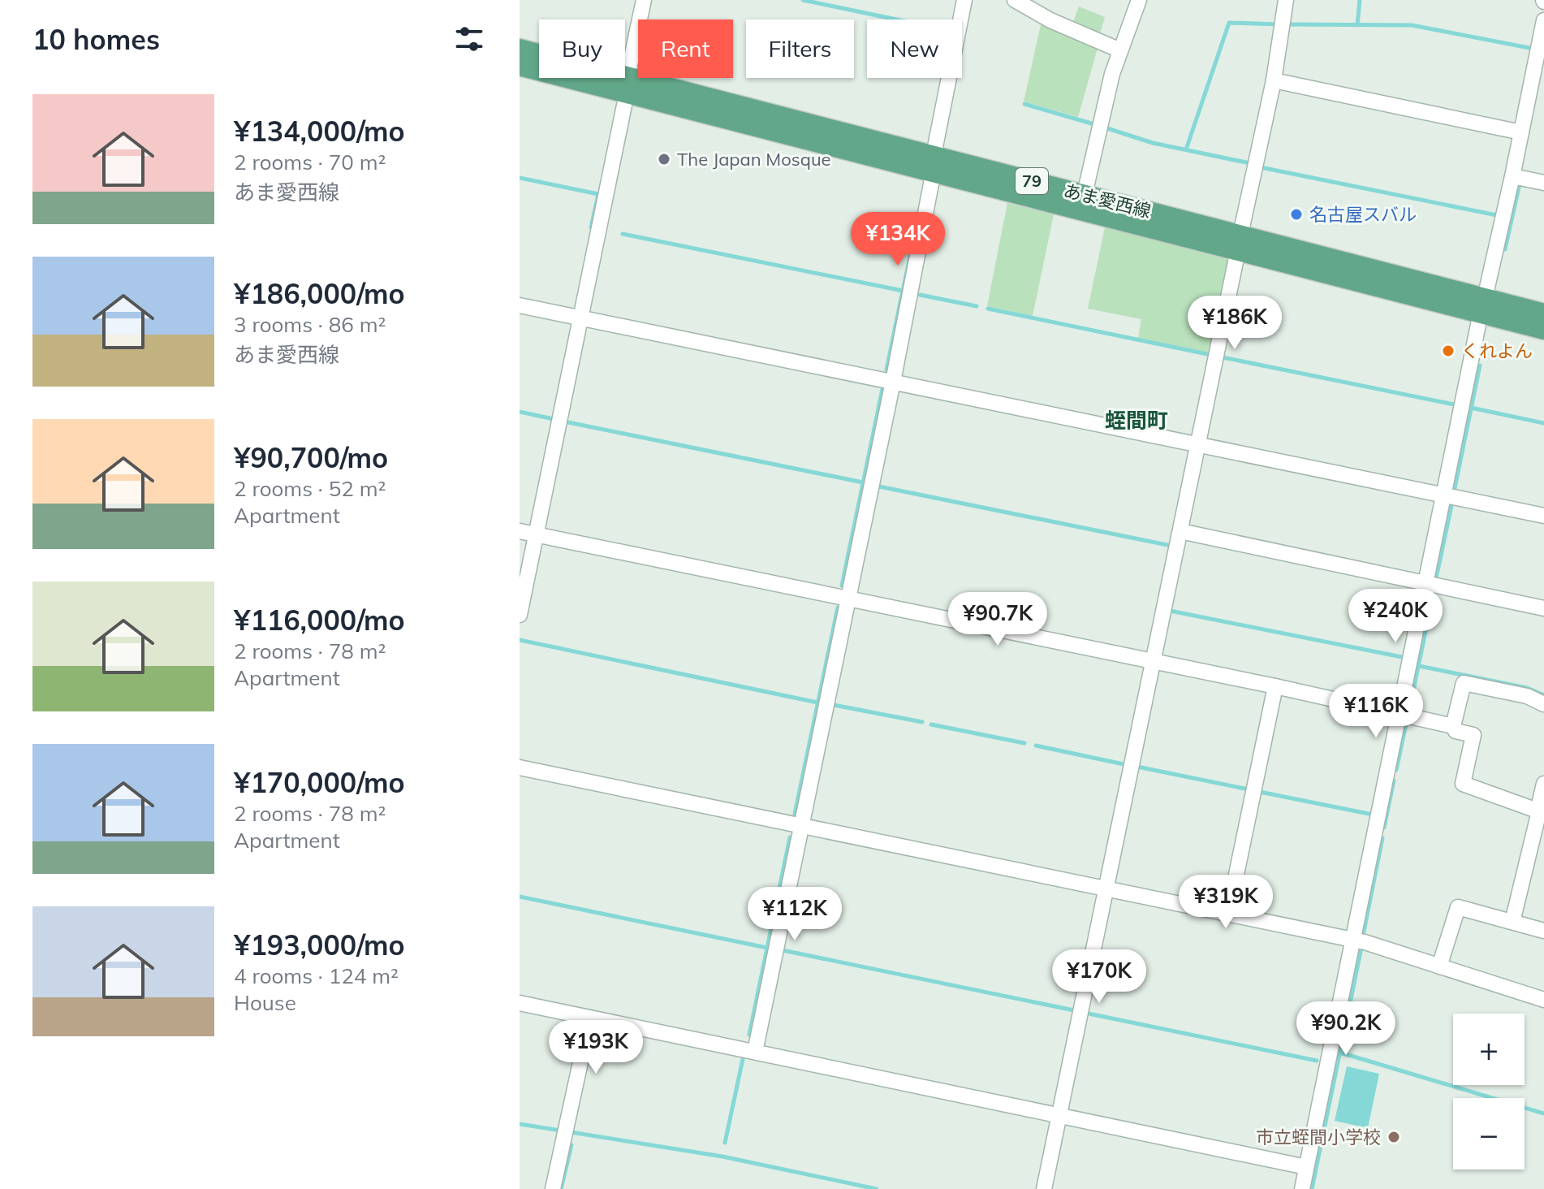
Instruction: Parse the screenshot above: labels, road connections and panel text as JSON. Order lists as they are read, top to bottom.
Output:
{
  "streets": {
    "main road": ["79", "あま愛西線"]
  },
  "districts": ["蛭間町"],
  "places": [
    "The Japan Mosque",
    "名古屋スバル",
    "くれよん",
    "市立蛭間小学校"
  ],
  "page": {
    "heading": "10 homes",
    "chip": [
      "Buy",
      "Rent",
      "Filters",
      "New"
    ],
    "list": [
      {
        "name": "¥134,000/mo",
        "note": "2 rooms · 70 m² · あま愛西線"
      },
      {
        "name": "¥186,000/mo",
        "note": "3 rooms · 86 m² · あま愛西線"
      },
      {
        "name": "¥90,700/mo",
        "note": "2 rooms · 52 m² · Apartment"
      },
      {
        "name": "¥116,000/mo",
        "note": "2 rooms · 78 m² · Apartment"
      },
      {
        "name": "¥170,000/mo",
        "note": "2 rooms · 78 m² · Apartment"
      },
      {
        "name": "¥193,000/mo",
        "note": "4 rooms · 124 m² · House"
      }
    ],
    "price": [
      "¥134K",
      "¥186K",
      "¥240K",
      "¥90.7K",
      "¥116K",
      "¥319K",
      "¥112K",
      "¥170K",
      "¥90.2K",
      "¥193K"
    ],
    "map_buttons": ["+", "−"]
  }
}
